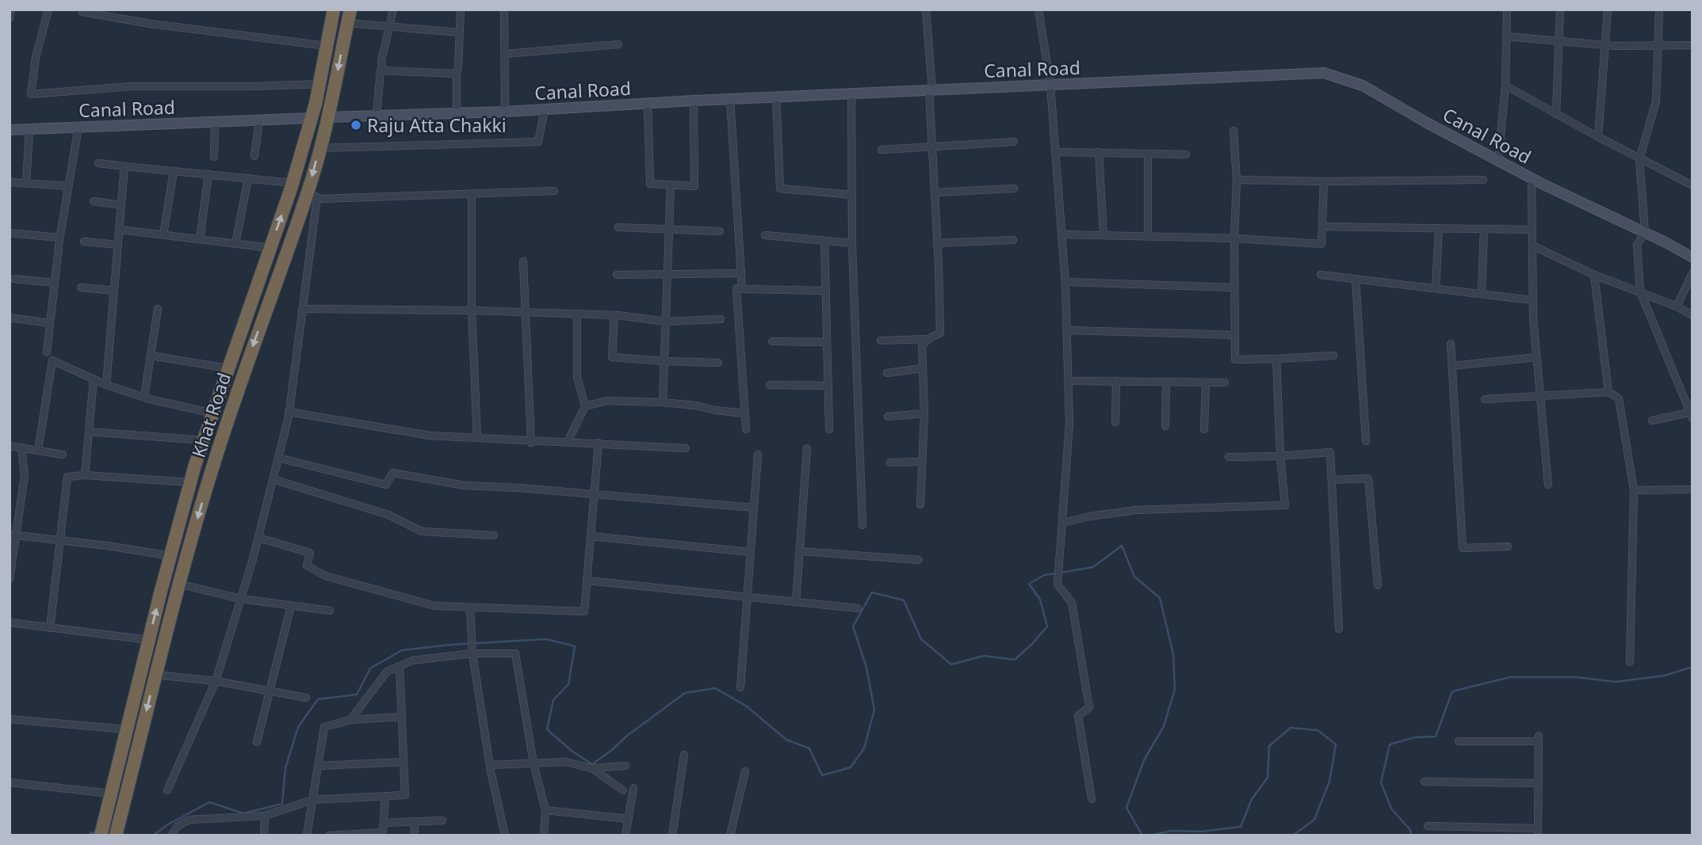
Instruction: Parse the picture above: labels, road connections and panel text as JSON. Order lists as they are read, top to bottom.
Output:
{
  "streets": {
    "highway": ["Khat Road"],
    "street": ["Canal Road"]
  },
  "crossings": [
    ["Canal Road", "Khat Road"]
  ],
  "places": ["Raju Atta Chakki"]
}
